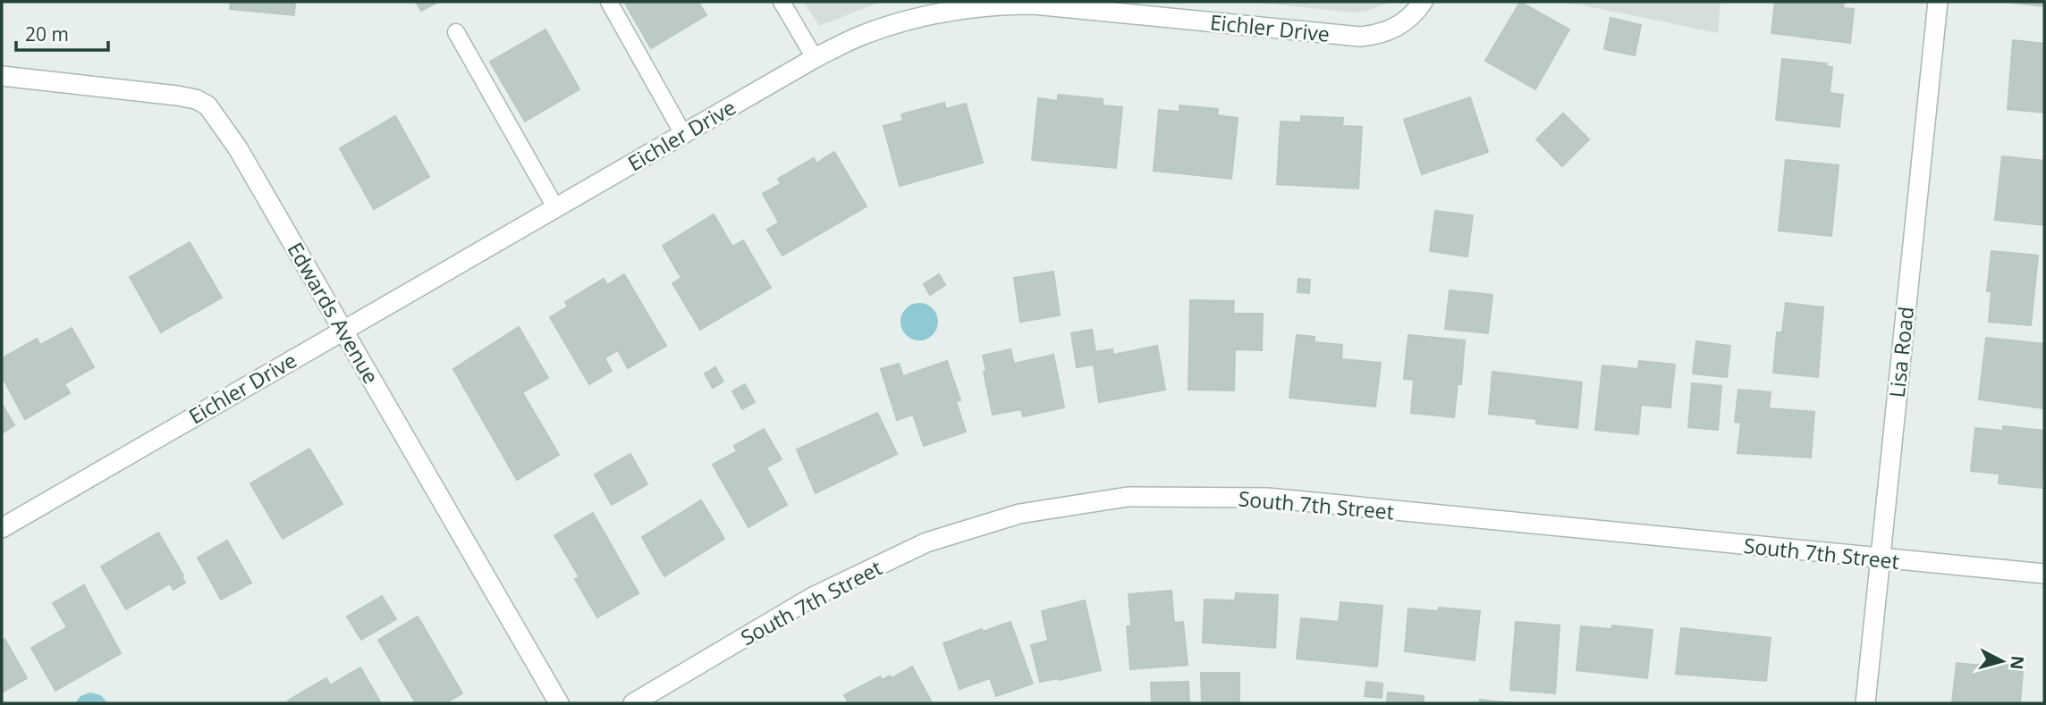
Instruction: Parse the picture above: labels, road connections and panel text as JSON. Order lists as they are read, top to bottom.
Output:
{
  "streets": {
    "street": [
      "Eichler Drive",
      "Edwards Avenue",
      "Lisa Road",
      "South 7th Street"
    ]
  },
  "crossings": [
    ["Eichler Drive", "Edwards Avenue"],
    ["Lisa Road", "South 7th Street"]
  ],
  "scale_bar": "20 m",
  "north": "right"
}
